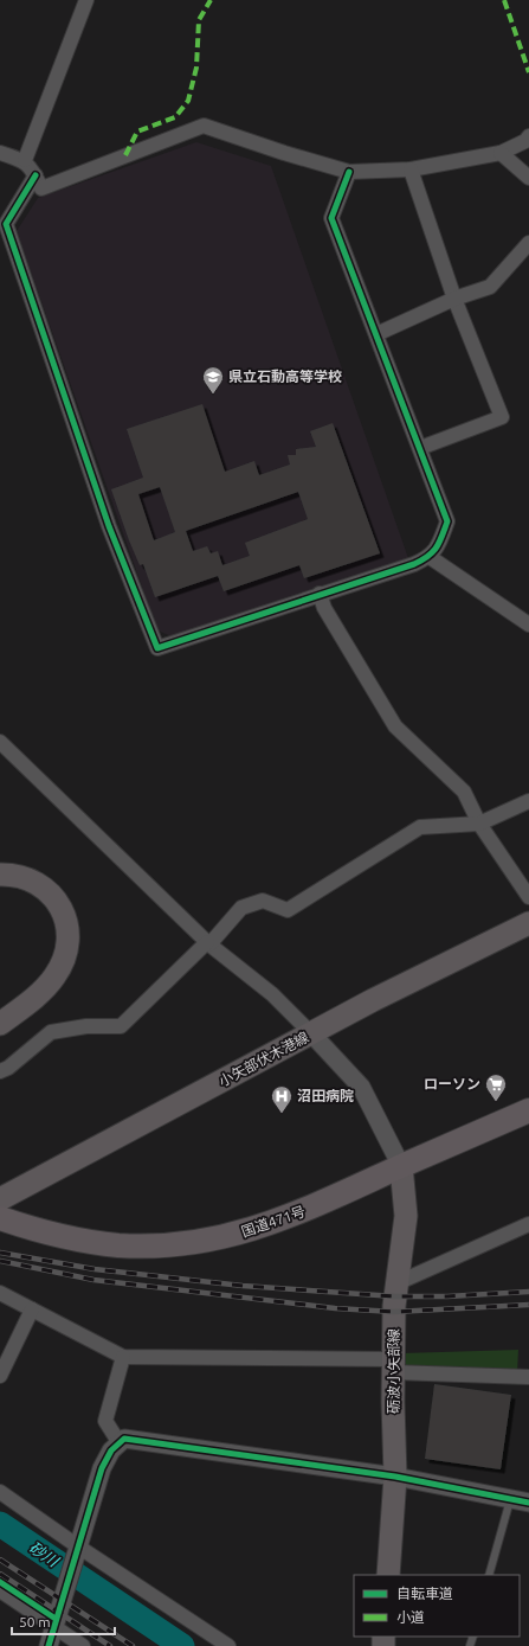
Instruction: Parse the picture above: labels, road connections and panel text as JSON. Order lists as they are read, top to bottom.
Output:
{
  "streets": {
    "highway": ["国道471号"],
    "main road": ["小矢部伏木港線", "砺波小矢部線"]
  },
  "crossings": [
    ["国道471号", "砺波小矢部線"]
  ],
  "water": ["砂川"],
  "places": {
    "school or university": ["県立石動高等学校"],
    "supermarket": ["ローソン"],
    "hospital": ["沼田病院"]
  },
  "legend": ["自転車道", "小道"],
  "scale_bar": "50 m"
}
